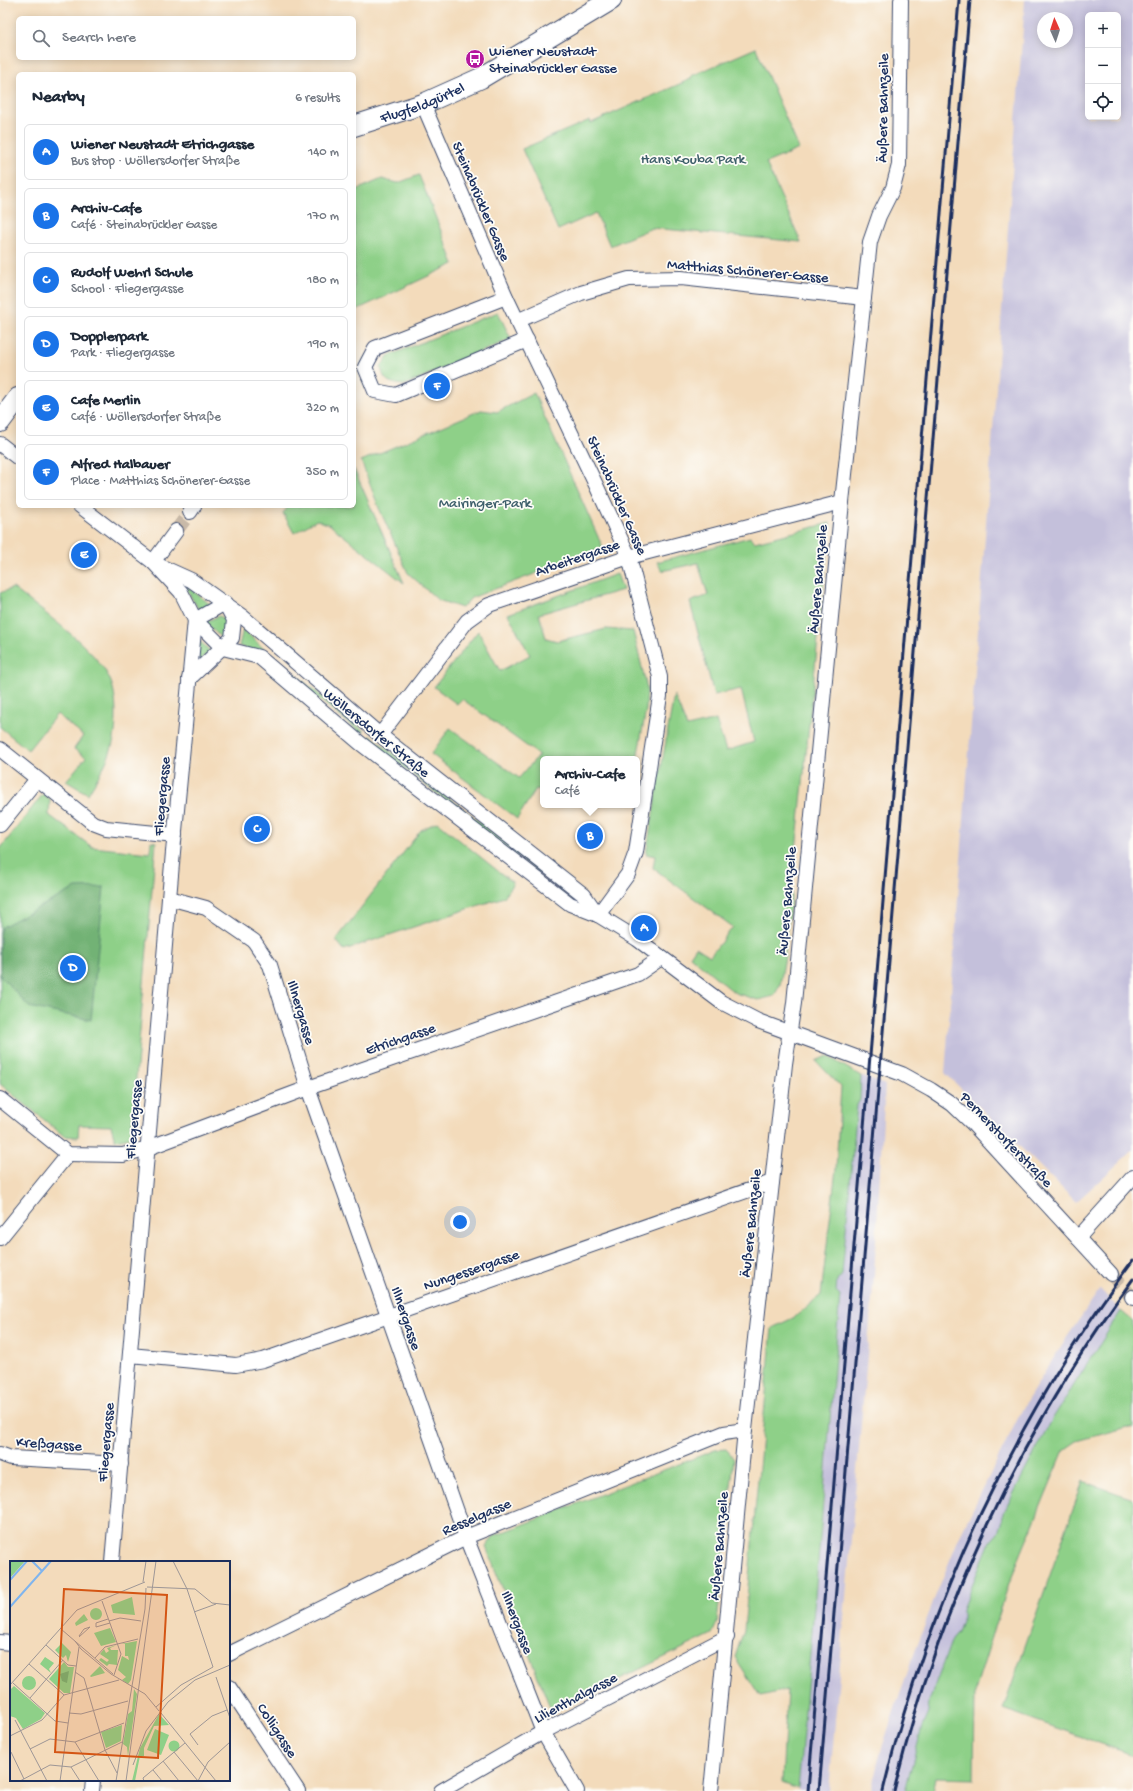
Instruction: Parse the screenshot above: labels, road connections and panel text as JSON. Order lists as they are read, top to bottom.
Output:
{
  "streets": {
    "street": [
      "Flugfeldgürtel",
      "Äußere Bahnzeile",
      "Steinabrückler Gasse",
      "Matthias Schönerer-Gasse",
      "Arbeitergasse",
      "Wöllersdorfer Straße",
      "Fliegergasse",
      "Illnergasse",
      "Etrichgasse",
      "Pernerstorferstraße",
      "Nungessergasse",
      "Kreßgasse",
      "Resselgasse",
      "Lilienthalgasse",
      "Colligasse"
    ]
  },
  "crossings": [
    ["Flugfeldgürtel", "Steinabrückler Gasse"],
    ["Äußere Bahnzeile", "Matthias Schönerer-Gasse"],
    ["Äußere Bahnzeile", "Arbeitergasse"],
    ["Äußere Bahnzeile", "Wöllersdorfer Straße"],
    ["Äußere Bahnzeile", "Pernerstorferstraße"],
    ["Äußere Bahnzeile", "Nungessergasse"],
    ["Äußere Bahnzeile", "Resselgasse"],
    ["Äußere Bahnzeile", "Lilienthalgasse"],
    ["Steinabrückler Gasse", "Matthias Schönerer-Gasse"],
    ["Steinabrückler Gasse", "Arbeitergasse"],
    ["Steinabrückler Gasse", "Wöllersdorfer Straße"],
    ["Arbeitergasse", "Wöllersdorfer Straße"],
    ["Wöllersdorfer Straße", "Fliegergasse"],
    ["Wöllersdorfer Straße", "Etrichgasse"],
    ["Wöllersdorfer Straße", "Pernerstorferstraße"],
    ["Fliegergasse", "Illnergasse"],
    ["Fliegergasse", "Etrichgasse"],
    ["Fliegergasse", "Nungessergasse"],
    ["Fliegergasse", "Kreßgasse"],
    ["Illnergasse", "Etrichgasse"],
    ["Illnergasse", "Nungessergasse"],
    ["Illnergasse", "Resselgasse"],
    ["Illnergasse", "Lilienthalgasse"]
  ],
  "parks": ["Hans Kouba Park", "Mairinger-Park"],
  "places": {
    "bus stop": ["Wiener Neustadt Steinabrückler Gasse"]
  },
  "north": "top",
  "page": {
    "map_buttons": ["+", "−"],
    "search": "Search here",
    "heading": ["Nearby", "6 results"],
    "list": [
      {
        "mark": "A",
        "name": "Wiener Neustadt Etrichgasse",
        "note": "Bus stop · Wöllersdorfer Straße",
        "value": "140 m"
      },
      {
        "mark": "B",
        "name": "Archiv-Cafe",
        "note": "Café · Steinabrückler Gasse",
        "value": "170 m"
      },
      {
        "mark": "C",
        "name": "Rudolf Wehrl Schule",
        "note": "School · Fliegergasse",
        "value": "180 m"
      },
      {
        "mark": "D",
        "name": "Dopplerpark",
        "note": "Park · Fliegergasse",
        "value": "190 m"
      },
      {
        "mark": "E",
        "name": "Cafe Merlin",
        "note": "Café · Wöllersdorfer Straße",
        "value": "320 m"
      },
      {
        "mark": "F",
        "name": "Alfred Halbauer",
        "note": "Place · Matthias Schönerer-Gasse",
        "value": "350 m"
      }
    ],
    "pins": [
      "F",
      "E",
      "C",
      "B",
      "A",
      "D"
    ],
    "popup": ["Archiv-Cafe", "Café"]
  }
}
